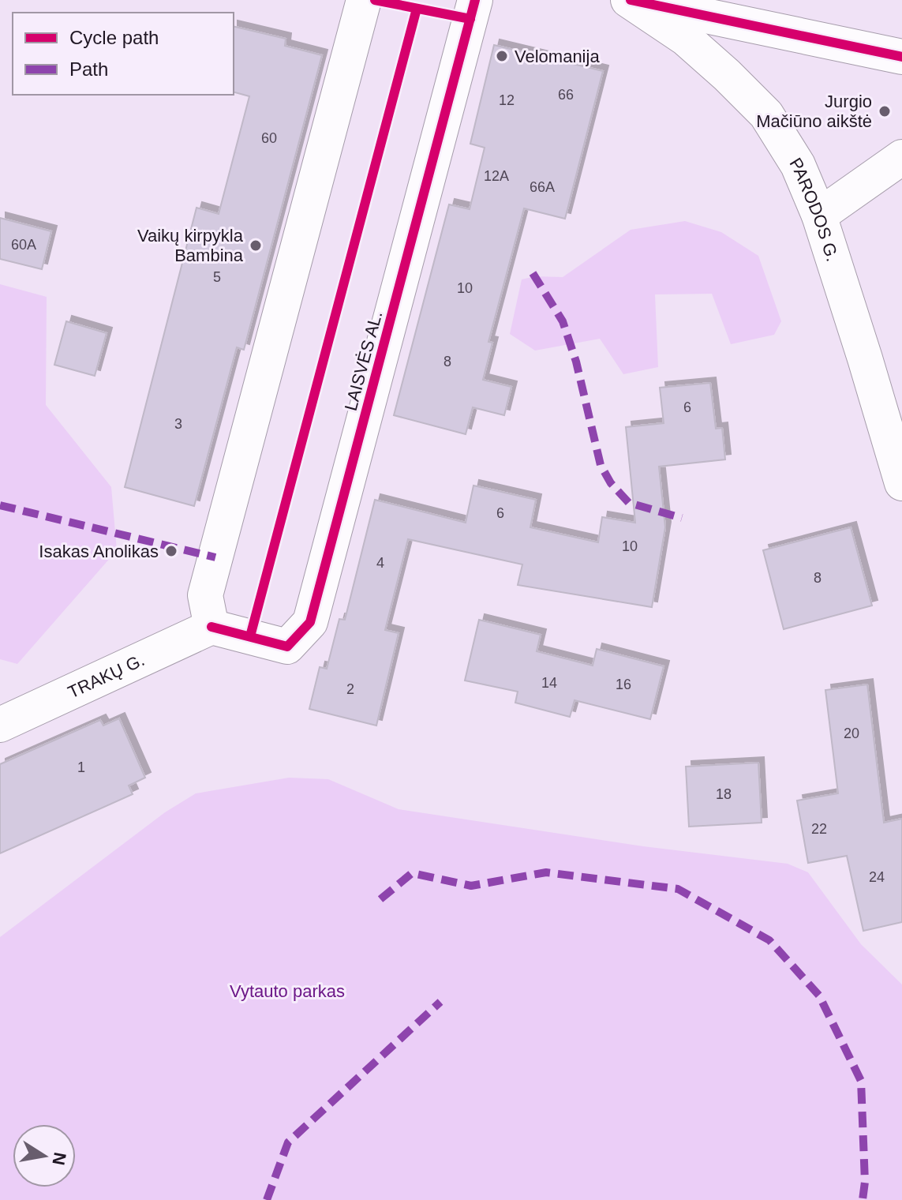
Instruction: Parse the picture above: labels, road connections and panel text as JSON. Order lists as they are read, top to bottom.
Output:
{
  "streets": {
    "street": ["PARODOS G.", "LAISVĖS AL.", "TRAKŲ G."]
  },
  "crossings": [
    ["LAISVĖS AL.", "TRAKŲ G."]
  ],
  "parks": ["Vytauto parkas"],
  "places": [
    "Velomanija",
    "Jurgio Mačiūno aikštė",
    "Vaikų kirpykla Bambina",
    "Isakas Anolikas"
  ],
  "house_numbers": [
    "66",
    "12",
    "60",
    "12A",
    "66A",
    "60A",
    "5",
    "10",
    "8",
    "6",
    "3",
    "6",
    "10",
    "4",
    "8",
    "14",
    "16",
    "2",
    "20",
    "1",
    "18",
    "22",
    "24"
  ],
  "legend": ["Cycle path", "Path"],
  "north": "right"
}
